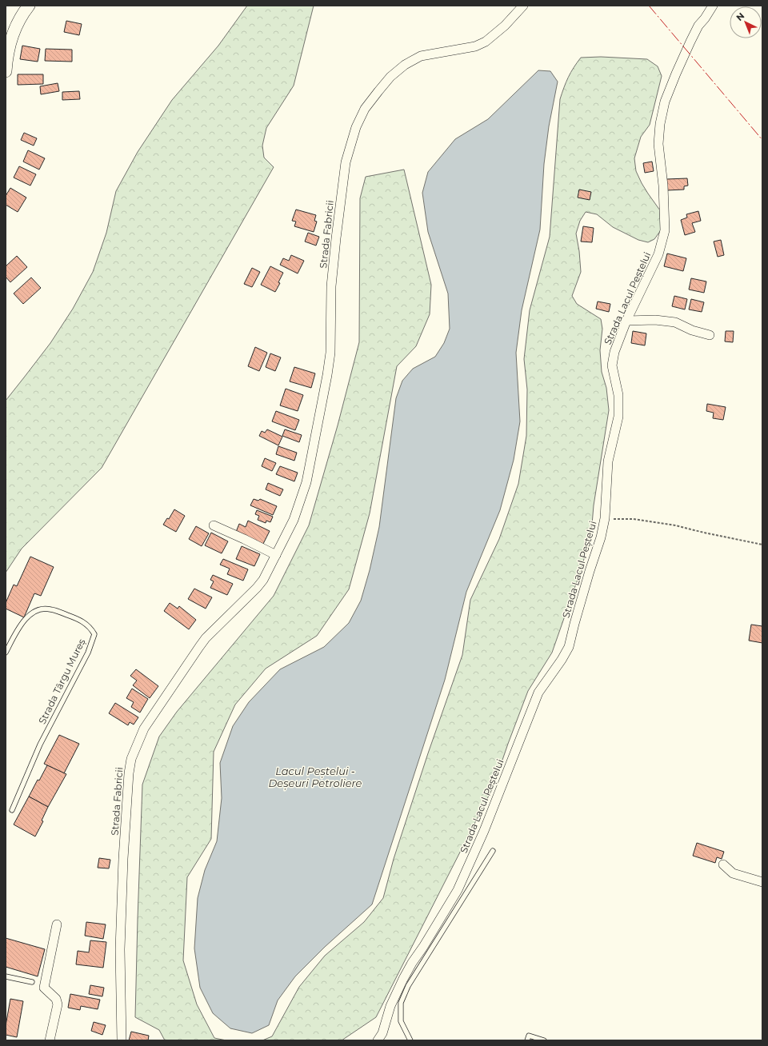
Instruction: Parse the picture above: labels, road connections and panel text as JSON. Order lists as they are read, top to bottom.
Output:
{
  "streets": {
    "street": ["Strada Fabricii", "Strada Lacul Peștelui"],
    "lane": ["Strada Târgu Mureș"]
  },
  "water": ["Lacul Peștelui - Deșeuri Petroliere"],
  "north": "top left"
}
